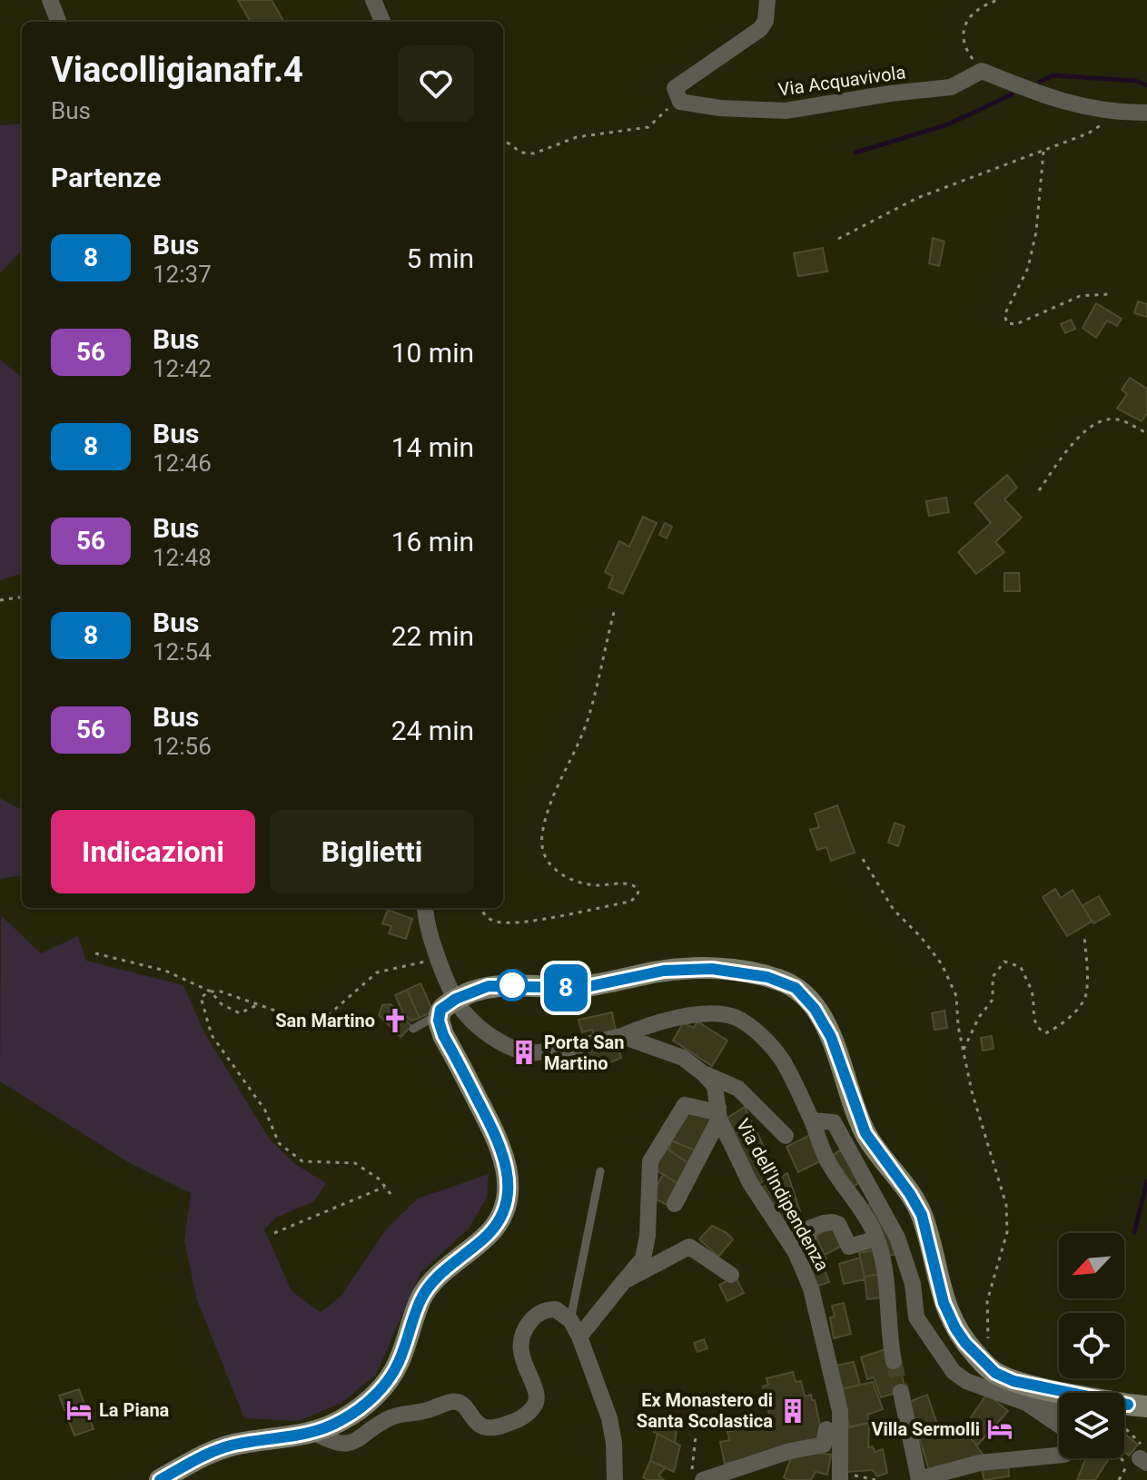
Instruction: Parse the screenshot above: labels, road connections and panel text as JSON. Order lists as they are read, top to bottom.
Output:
{
  "streets": {
    "street": ["Via Acquavivola", "Via dell'Indipendenza"]
  },
  "places": {
    "church": ["San Martino"],
    "building": ["Porta San Martino", "Ex Monastero di Santa Scolastica"],
    "hotel": ["La Piana", "Villa Sermolli"]
  },
  "lines": ["bus line 8"],
  "north": "bottom left",
  "page": {
    "on_map": "8",
    "heading": [
      ["Viacolligianafr.4", "Bus"],
      "Partenze"
    ],
    "list": [
      {
        "mark": "8",
        "name": "Bus",
        "note": "12:37",
        "value": "5 min"
      },
      {
        "mark": "56",
        "name": "Bus",
        "note": "12:42",
        "value": "10 min"
      },
      {
        "mark": "8",
        "name": "Bus",
        "note": "12:46",
        "value": "14 min"
      },
      {
        "mark": "56",
        "name": "Bus",
        "note": "12:48",
        "value": "16 min"
      },
      {
        "mark": "8",
        "name": "Bus",
        "note": "12:54",
        "value": "22 min"
      },
      {
        "mark": "56",
        "name": "Bus",
        "note": "12:56",
        "value": "24 min"
      }
    ],
    "buttons": ["Indicazioni", "Biglietti"]
  }
}
